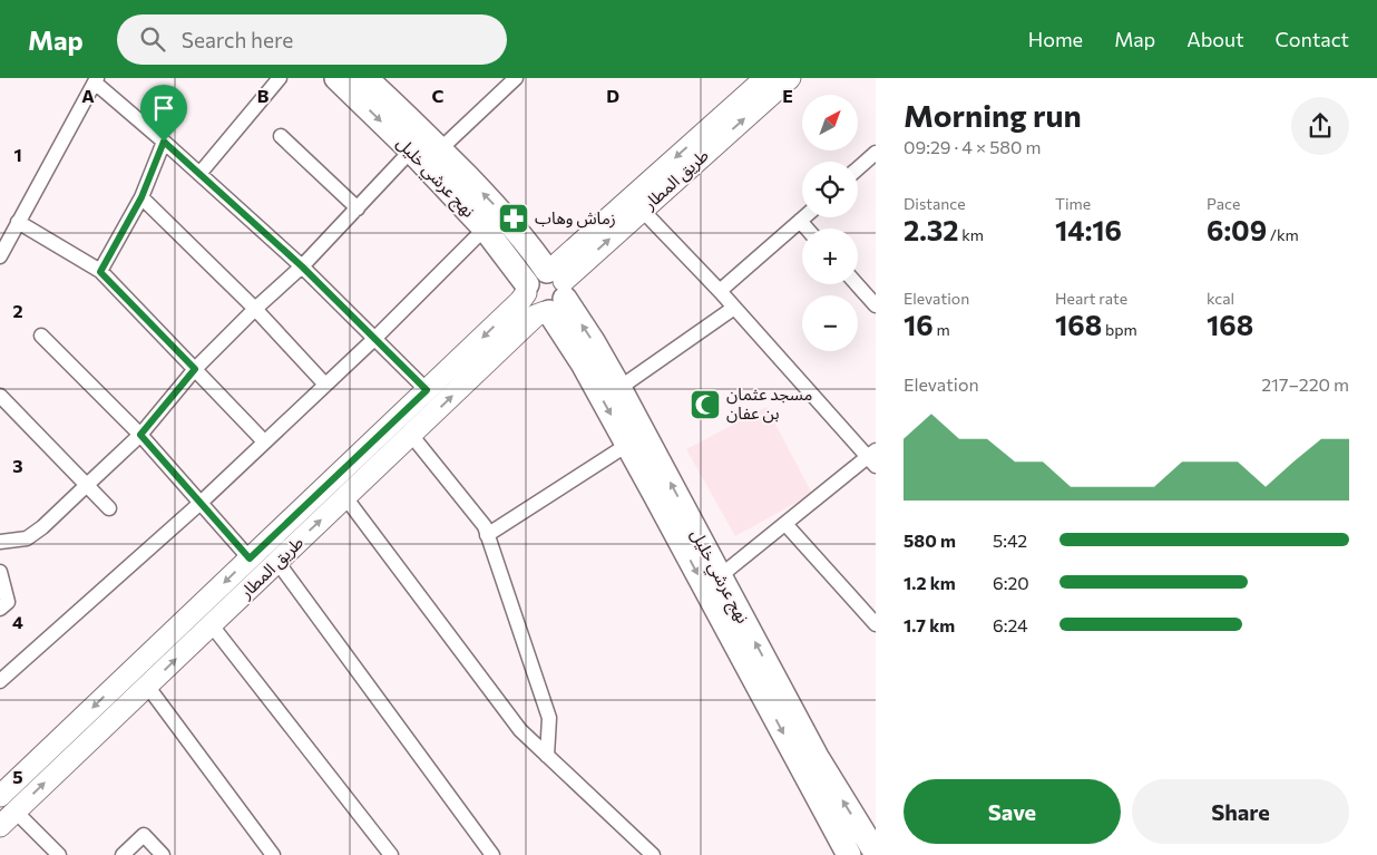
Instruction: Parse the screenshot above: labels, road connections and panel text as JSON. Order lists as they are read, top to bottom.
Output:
{
  "streets": {
    "highway": ["نهج عرشي خليل"],
    "main road": ["طريق المطار"]
  },
  "crossings": [
    ["نهج عرشي خليل", "طريق المطار"]
  ],
  "places": {
    "pharmacy": ["زماش وهاب"],
    "mosque": ["مسجد عثمان بن عفان"]
  },
  "north": "top right",
  "page": {
    "header": "Map",
    "search": "Search here",
    "nav": [
      "Home",
      "Map",
      "About",
      "Contact"
    ],
    "heading": ["Morning run", "09:29 · 4 × 580 m"],
    "map_buttons": ["+", "−"],
    "stats": [
      ["Distance", "2.32 km"],
      ["Time", "14:16"],
      ["Pace", "6:09 /km"],
      ["Elevation", "16 m"],
      ["Heart rate", "168 bpm"],
      ["kcal", "168"]
    ],
    "chart": ["Elevation", "217–220 m"],
    "list": [
      {
        "name": "580 m",
        "note": "5:42"
      },
      {
        "name": "1.2 km",
        "note": "6:20"
      },
      {
        "name": "1.7 km",
        "note": "6:24"
      }
    ],
    "buttons": ["Save", "Share"]
  },
  "grid": {
    "columns": [
      "A",
      "B",
      "C",
      "D",
      "E"
    ],
    "rows": [
      "1",
      "2",
      "3",
      "4",
      "5"
    ]
  }
}
